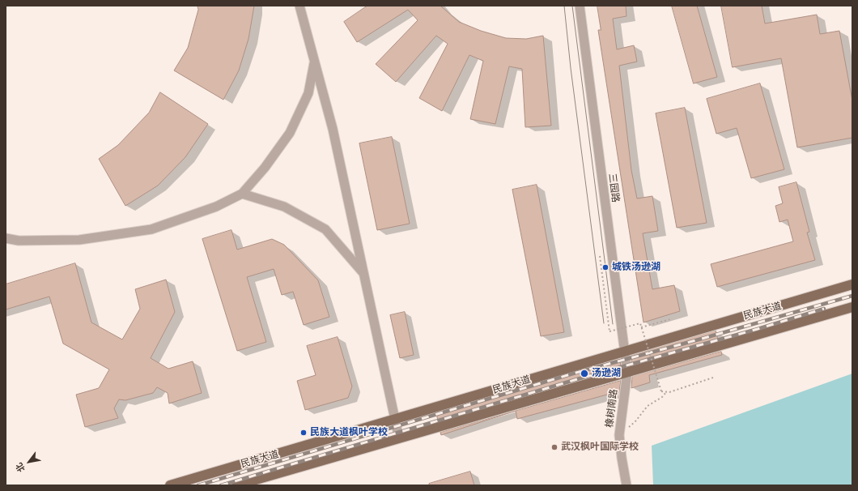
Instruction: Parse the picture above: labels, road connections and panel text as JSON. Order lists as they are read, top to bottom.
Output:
{
  "streets": {
    "main road": ["民族大道"],
    "street": ["三园路", "橡树南路"]
  },
  "crossings": [
    ["三园路", "民族大道"],
    ["三园路", "橡树南路"],
    ["民族大道", "橡树南路"]
  ],
  "places": [
    "城铁汤逊湖",
    "汤逊湖",
    "民族大道枫叶学校",
    "武汉枫叶国际学校"
  ],
  "north": "bottom left"
}
